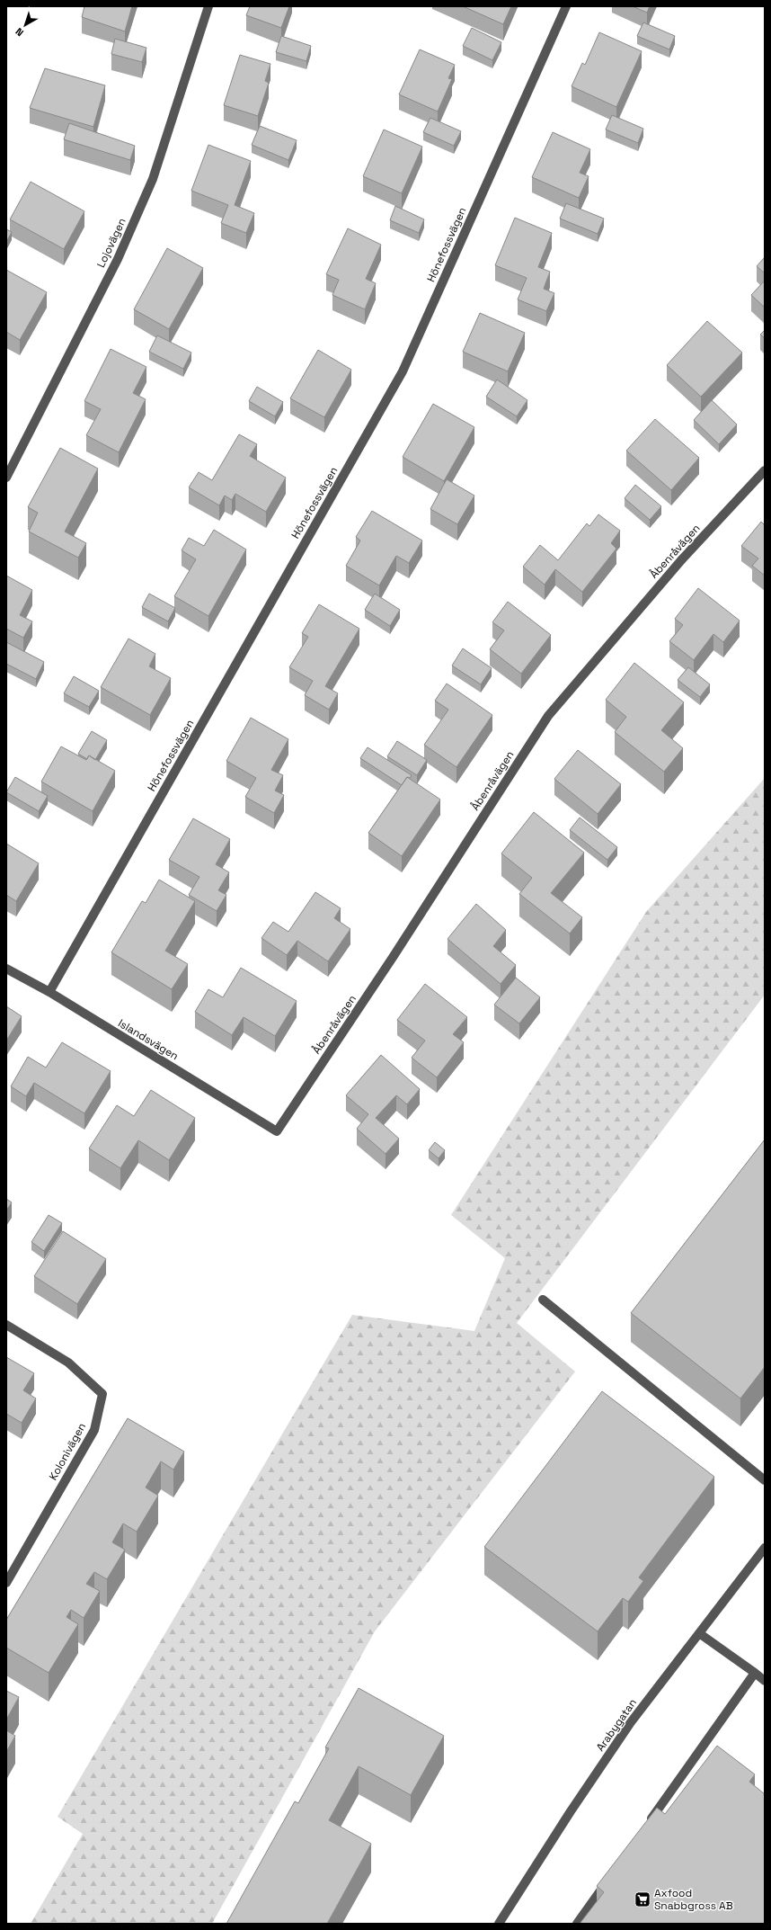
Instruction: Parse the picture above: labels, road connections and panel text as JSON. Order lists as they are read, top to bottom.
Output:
{
  "streets": {
    "street": [
      "Lojovägen",
      "Hönefossvägen",
      "Åbenråvägen",
      "Islandsvägen",
      "Kolonivägen",
      "Arabygatan"
    ]
  },
  "crossings": [
    ["Hönefossvägen", "Islandsvägen"],
    ["Åbenråvägen", "Islandsvägen"]
  ],
  "places": {
    "supermarket": ["Axfood Snabbgross AB"]
  },
  "north": "bottom left"
}
